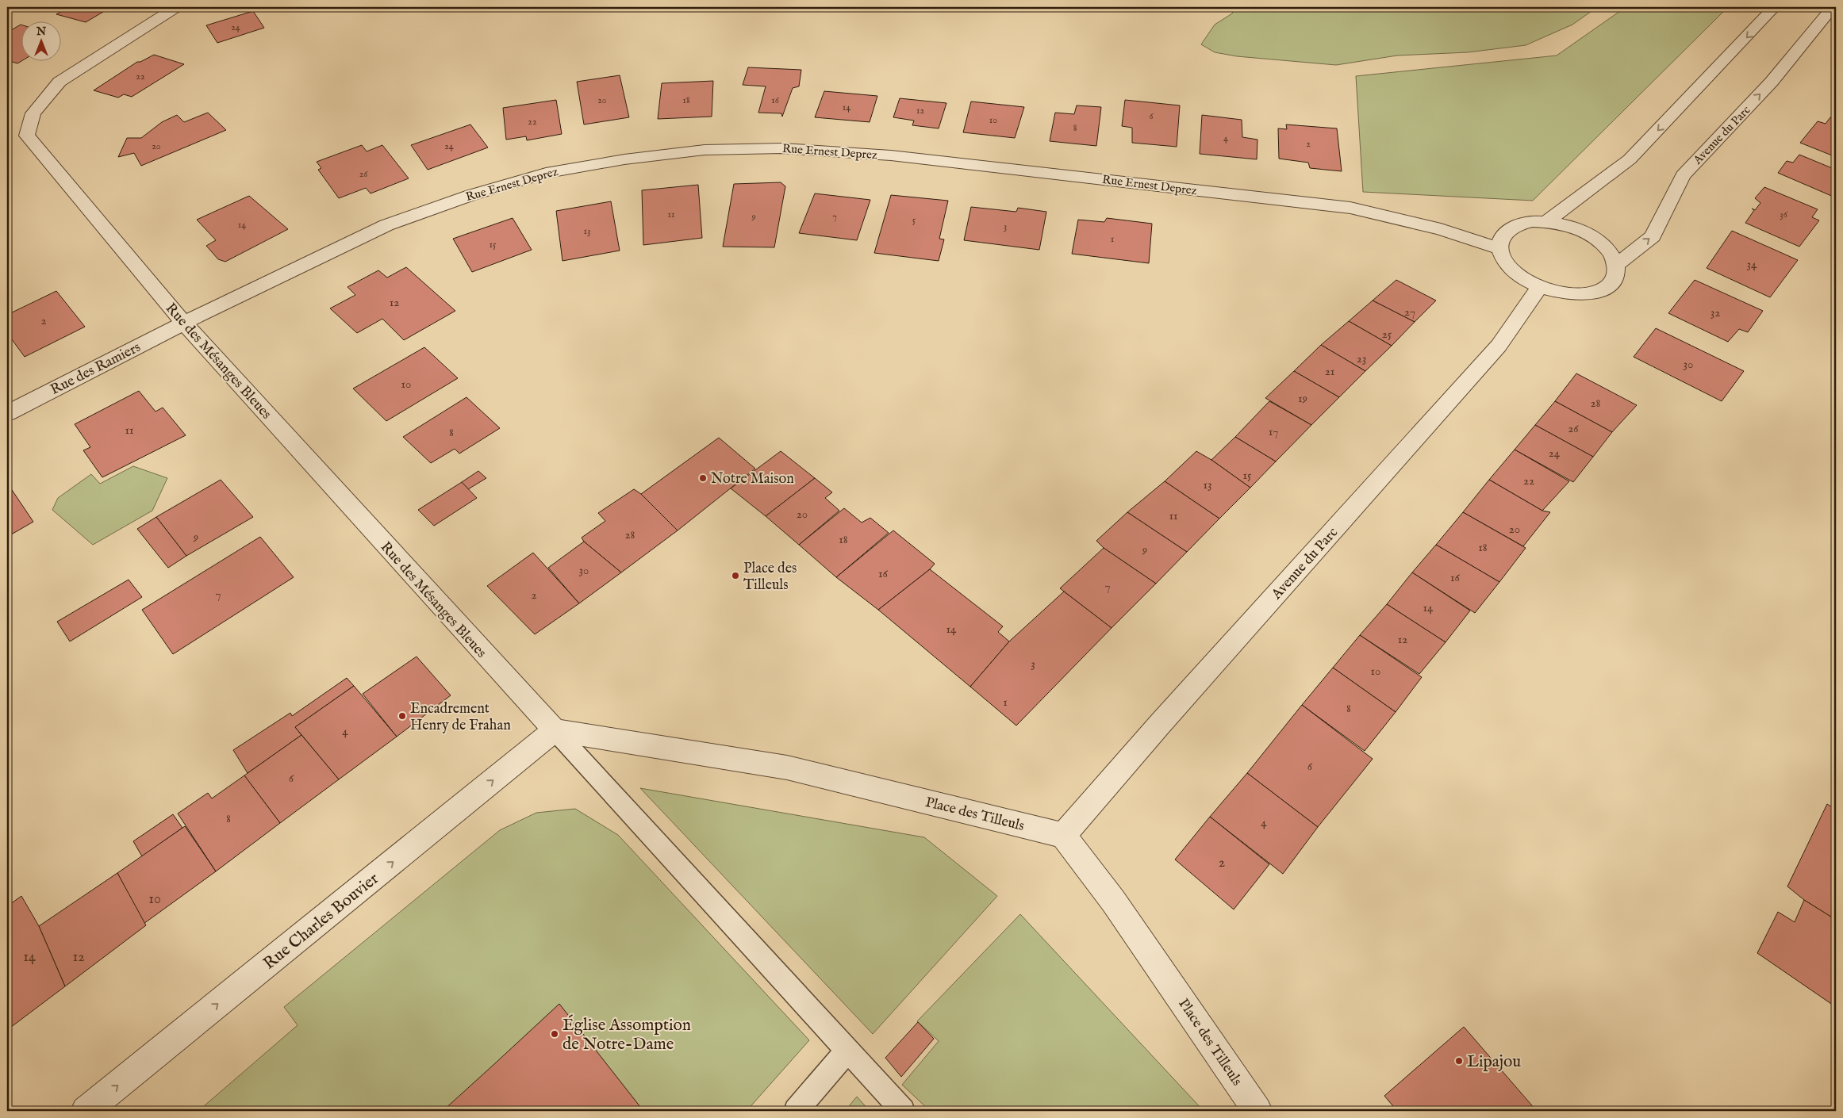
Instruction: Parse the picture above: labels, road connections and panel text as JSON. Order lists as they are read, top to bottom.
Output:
{
  "streets": {
    "street": [
      "Avenue du Parc",
      "Rue Ernest Deprez",
      "Rue des Mésanges Bleues",
      "Rue des Ramiers",
      "Place des Tilleuls",
      "Rue Charles Bouvier"
    ]
  },
  "crossings": [
    ["Avenue du Parc", "Rue Ernest Deprez"],
    ["Avenue du Parc", "Place des Tilleuls"],
    ["Rue Ernest Deprez", "Rue des Mésanges Bleues"],
    ["Rue Ernest Deprez", "Rue des Ramiers"],
    ["Rue des Mésanges Bleues", "Rue des Ramiers"],
    ["Rue des Mésanges Bleues", "Place des Tilleuls"],
    ["Rue des Mésanges Bleues", "Rue Charles Bouvier"],
    ["Place des Tilleuls", "Rue Charles Bouvier"]
  ],
  "one_way": ["Rue Charles Bouvier"],
  "places": [
    "Notre Maison",
    "Place des Tilleuls",
    "Encadrement Henry de Frahan",
    "Église Assomption de Notre-Dame",
    "Lipajou"
  ],
  "house_numbers": [
    "24",
    "22",
    "20",
    "18",
    "16",
    "14",
    "12",
    "6",
    "10",
    "22",
    "8",
    "4",
    "2",
    "20",
    "24",
    "26",
    "11",
    "36",
    "9",
    "7",
    "5",
    "14",
    "3",
    "13",
    "1",
    "15",
    "34",
    "12",
    "27",
    "32",
    "2",
    "25",
    "23",
    "30",
    "21",
    "10",
    "19",
    "28",
    "26",
    "11",
    "17",
    "8",
    "24",
    "15",
    "22",
    "13",
    "20",
    "11",
    "20",
    "28",
    "9",
    "18",
    "18",
    "9",
    "30",
    "16",
    "16",
    "7",
    "7",
    "2",
    "14",
    "14",
    "12",
    "3",
    "10",
    "1",
    "8",
    "4",
    "6",
    "6",
    "8",
    "4",
    "2",
    "10",
    "14",
    "12"
  ],
  "north": "top"
}
